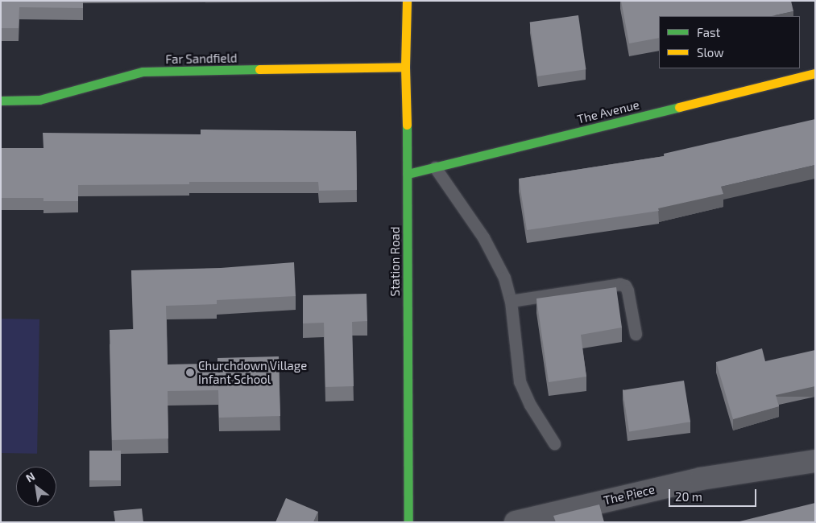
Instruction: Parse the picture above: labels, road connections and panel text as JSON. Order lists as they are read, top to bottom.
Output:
{
  "streets": {
    "street": [
      "Far Sandfield",
      "The Avenue",
      "Station Road",
      "The Piece"
    ]
  },
  "crossings": [
    ["Far Sandfield", "Station Road"],
    ["The Avenue", "Station Road"]
  ],
  "places": ["Churchdown Village Infant School"],
  "legend": ["Fast", "Slow"],
  "scale_bar": "20 m",
  "north": "top left"
}
